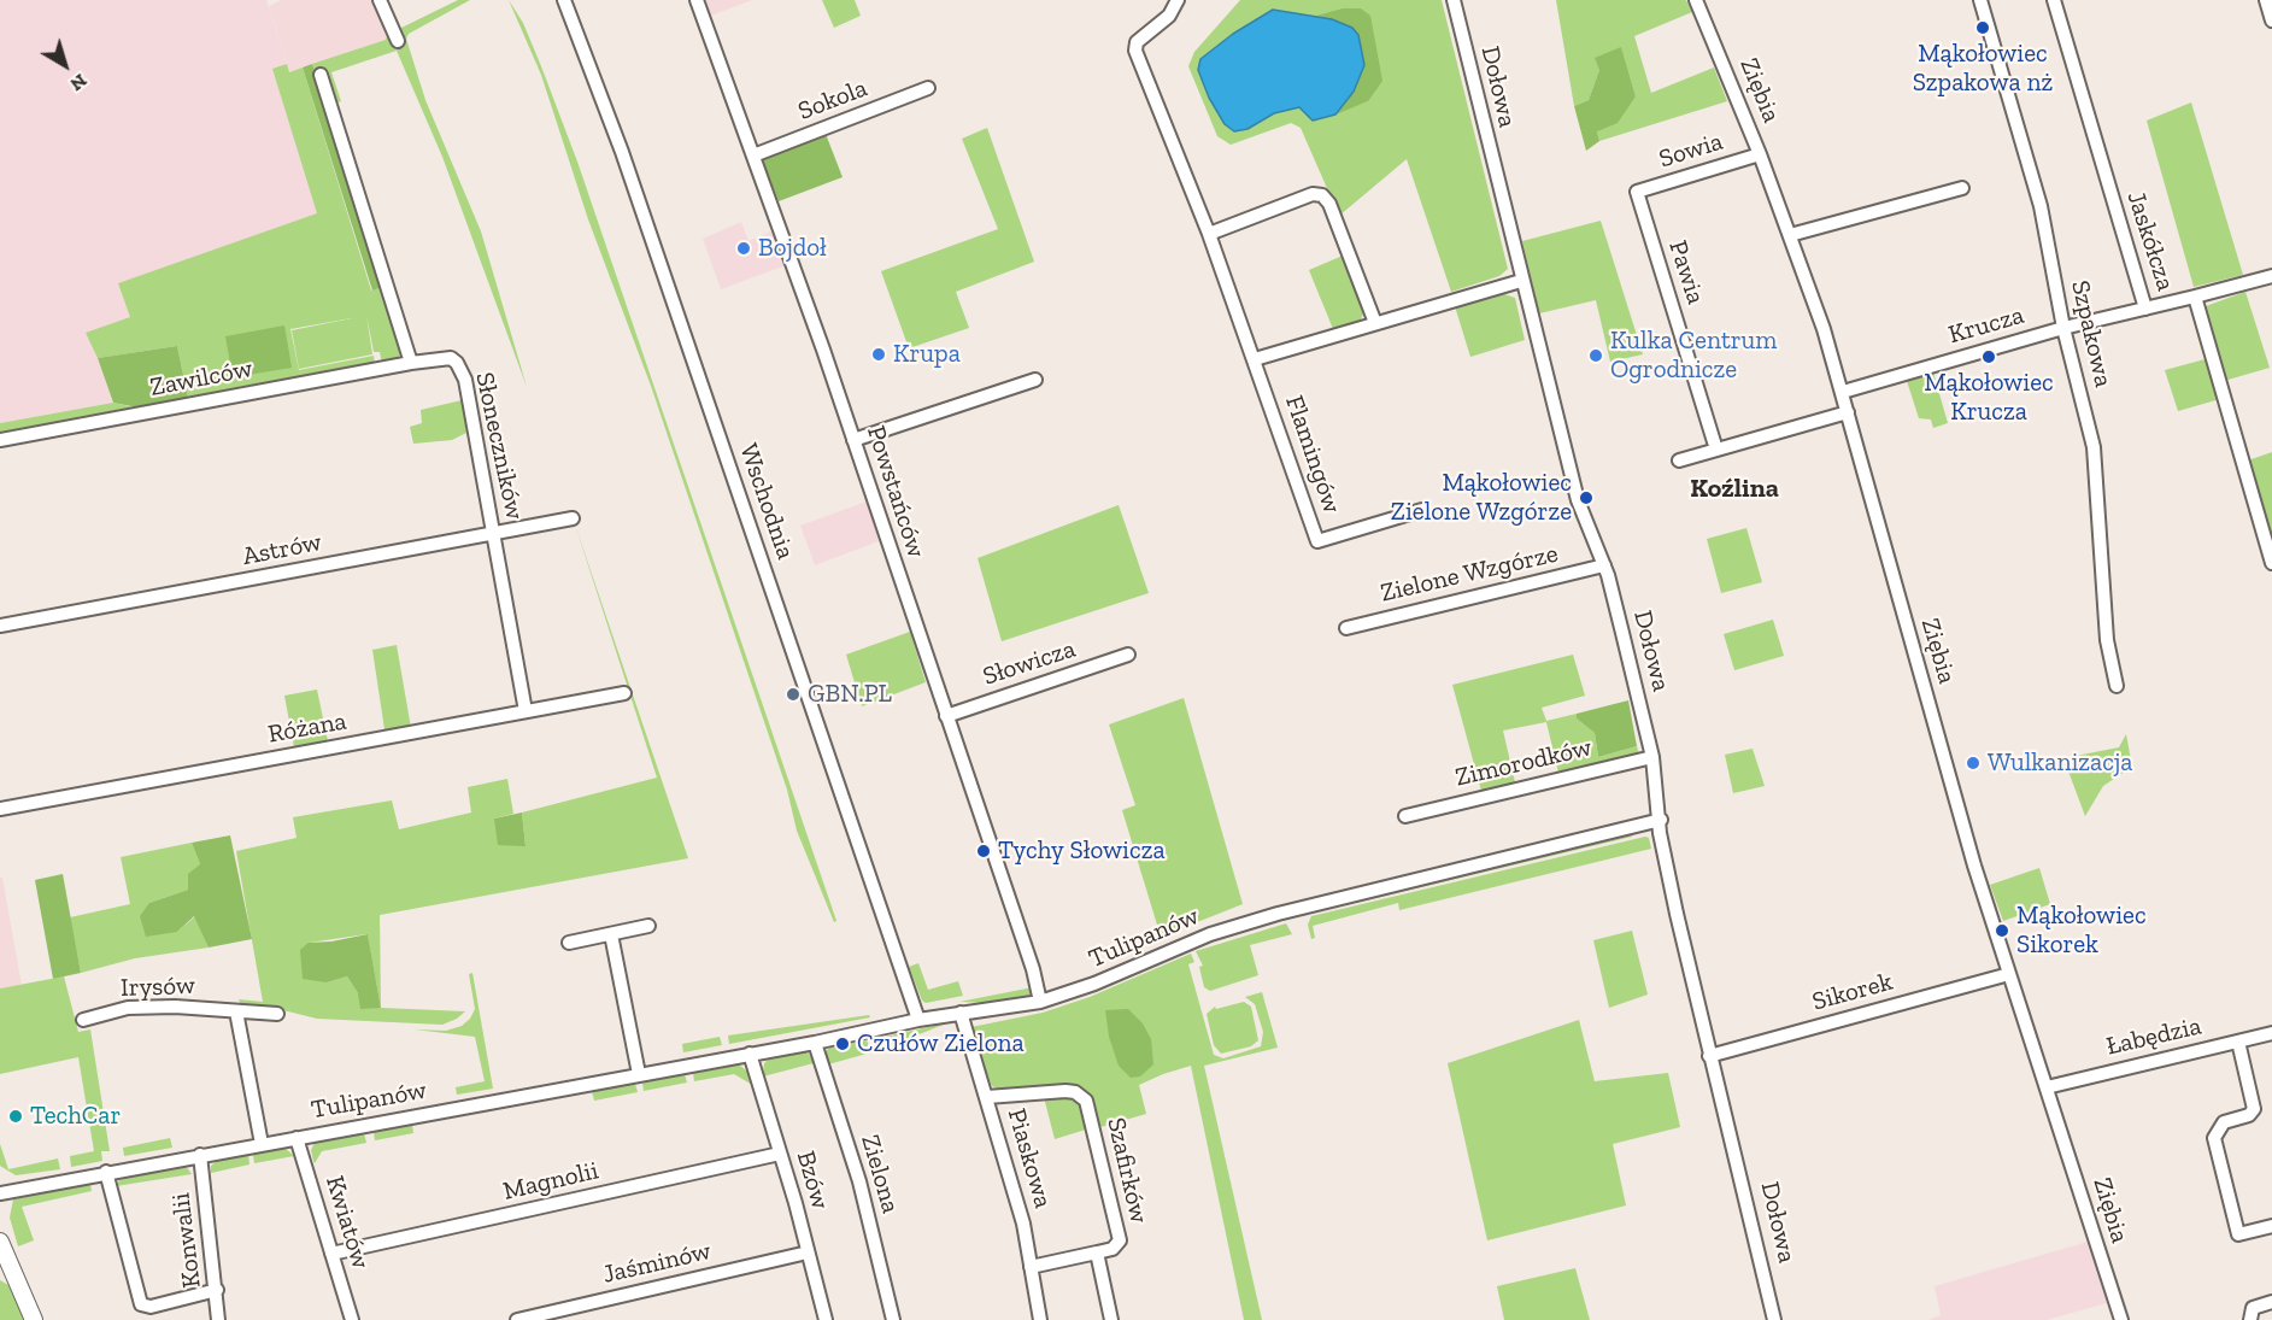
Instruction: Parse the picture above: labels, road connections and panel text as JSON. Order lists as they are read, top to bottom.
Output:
{
  "streets": {
    "street": [
      "Dołowa",
      "Ziębia",
      "Sokola",
      "Sowia",
      "Jaskółcza",
      "Pawia",
      "Krucza",
      "Szpakowa",
      "Zawilców",
      "Słoneczników",
      "Flamingów",
      "Powstańców",
      "Wschodnia",
      "Astrów",
      "Zielone Wzgórze",
      "Słowicza",
      "Różana",
      "Zimorodków",
      "Tulipanów",
      "Irysów",
      "Sikorek",
      "Łabędzia",
      "Piaskowa",
      "Szafirków",
      "Zielona",
      "Bzów",
      "Magnolii",
      "Kwiatów",
      "Konwalii",
      "Jaśminów"
    ]
  },
  "crossings": [
    ["Dołowa", "Zielone Wzgórze"],
    ["Dołowa", "Zimorodków"],
    ["Dołowa", "Tulipanów"],
    ["Dołowa", "Sikorek"],
    ["Ziębia", "Sowia"],
    ["Ziębia", "Krucza"],
    ["Ziębia", "Sikorek"],
    ["Ziębia", "Łabędzia"],
    ["Sokola", "Powstańców"],
    ["Sowia", "Pawia"],
    ["Jaskółcza", "Krucza"],
    ["Krucza", "Szpakowa"],
    ["Zawilców", "Słoneczników"],
    ["Słoneczników", "Astrów"],
    ["Słoneczników", "Różana"],
    ["Powstańców", "Słowicza"],
    ["Powstańców", "Tulipanów"],
    ["Wschodnia", "Tulipanów"],
    ["Tulipanów", "Piaskowa"],
    ["Tulipanów", "Zielona"],
    ["Tulipanów", "Bzów"],
    ["Tulipanów", "Kwiatów"],
    ["Tulipanów", "Konwalii"],
    ["Piaskowa", "Szafirków"],
    ["Bzów", "Magnolii"],
    ["Bzów", "Jaśminów"],
    ["Magnolii", "Kwiatów"]
  ],
  "districts": ["Koźlina"],
  "places": [
    "Mąkołowiec Szpakowa nż",
    "Bojdoł",
    "Krupa",
    "Kulka Centrum Ogrodnicze",
    "Mąkołowiec Krucza",
    "Mąkołowiec Zielone Wzgórze",
    "GBN.PL",
    "Wulkanizacja",
    "Tychy Słowicza",
    "Mąkołowiec Sikorek",
    "Czułów Zielona",
    "TechCar"
  ],
  "north": "bottom right"
}
